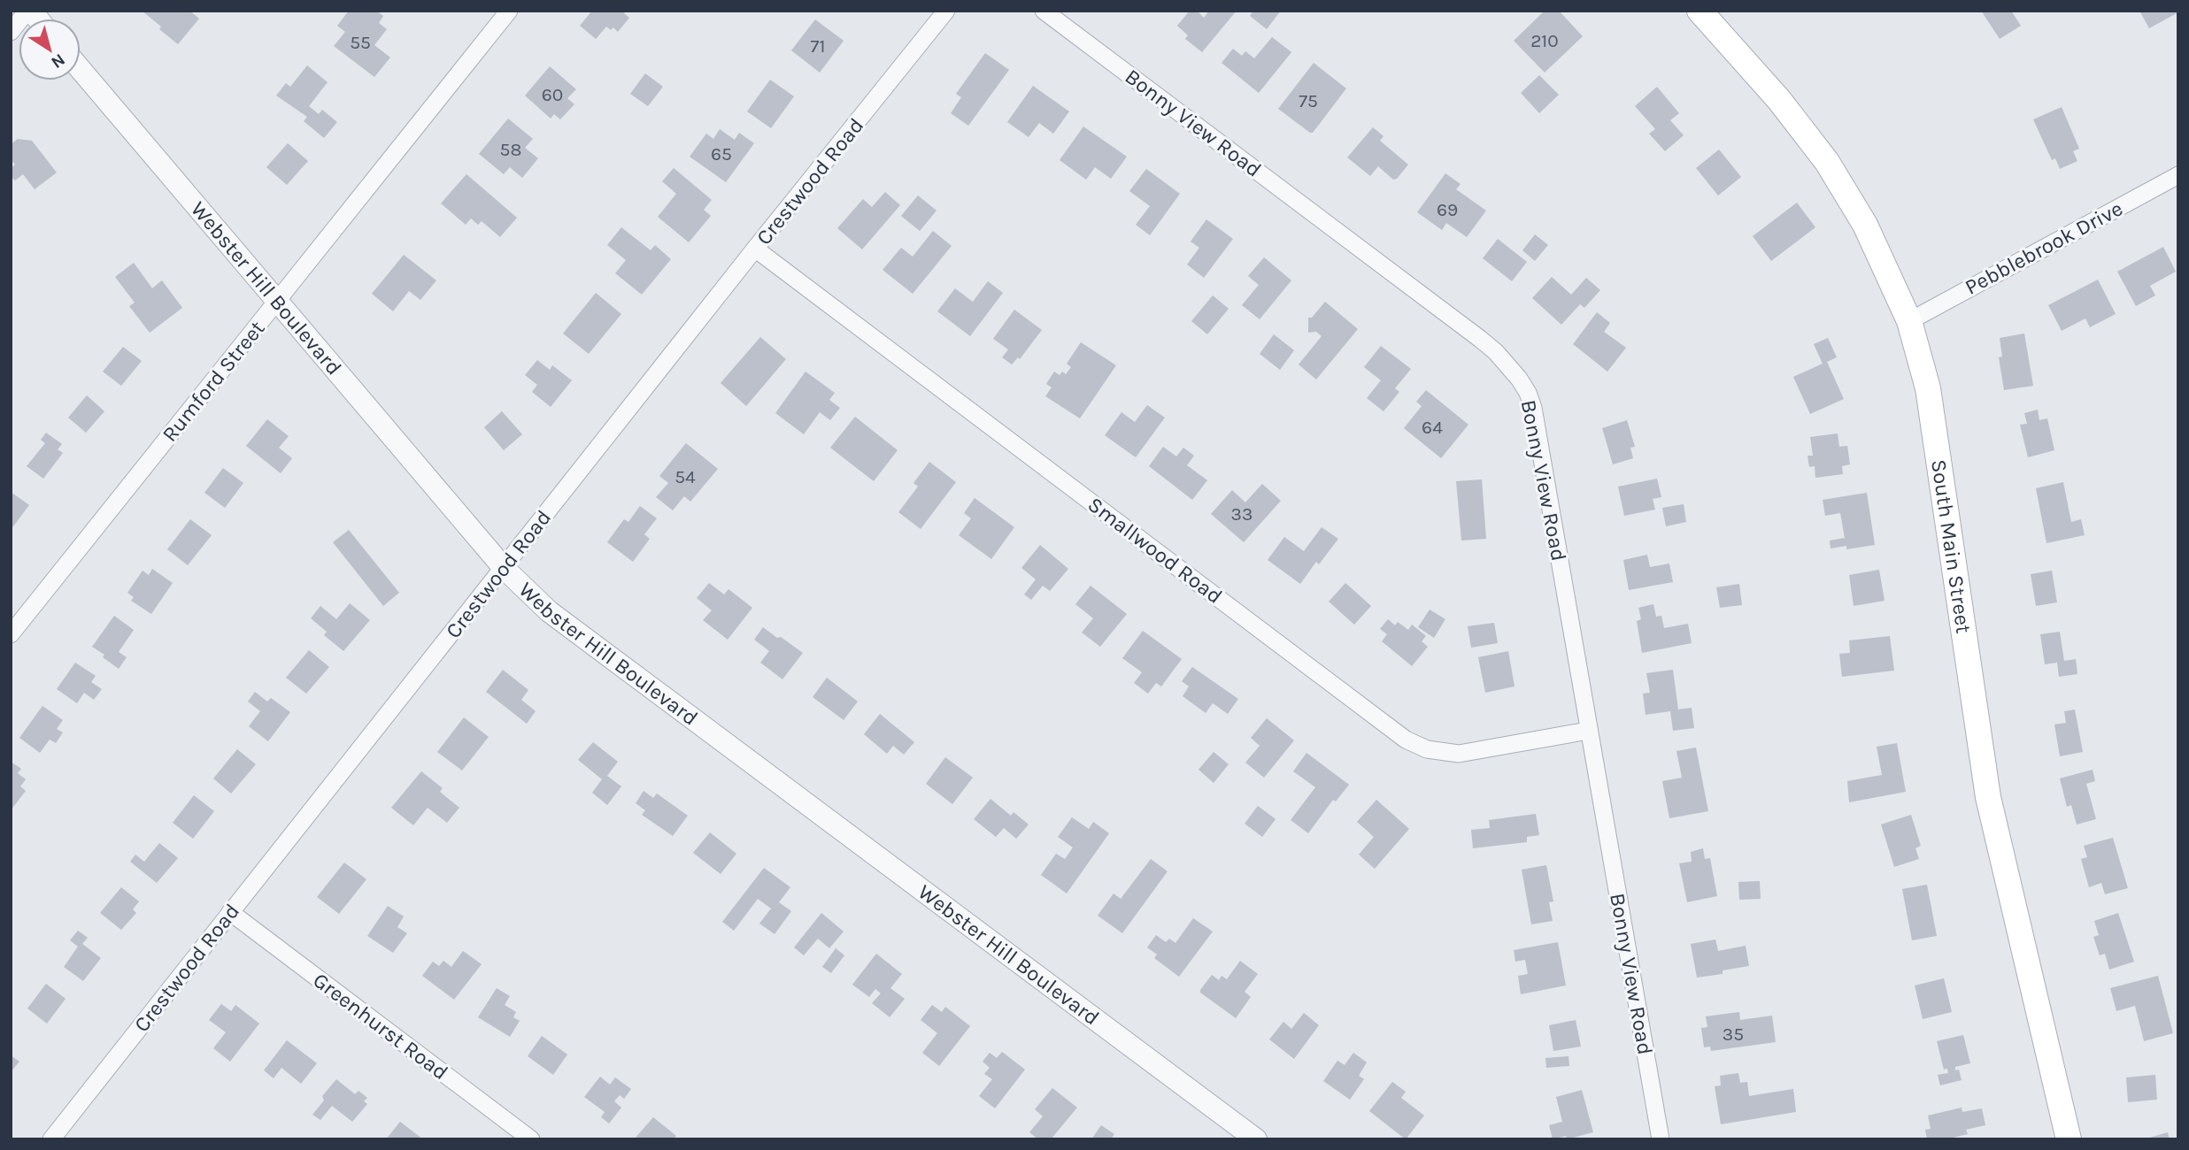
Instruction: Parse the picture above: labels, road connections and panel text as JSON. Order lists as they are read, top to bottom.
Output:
{
  "streets": {
    "main road": ["South Main Street"],
    "street": [
      "Bonny View Road",
      "Crestwood Road",
      "Pebblebrook Drive",
      "Webster Hill Boulevard",
      "Rumford Street",
      "Smallwood Road",
      "Greenhurst Road"
    ]
  },
  "crossings": [
    ["Bonny View Road", "Smallwood Road"],
    ["Crestwood Road", "Webster Hill Boulevard"],
    ["Crestwood Road", "Smallwood Road"],
    ["Crestwood Road", "Greenhurst Road"],
    ["Pebblebrook Drive", "South Main Street"],
    ["Webster Hill Boulevard", "Rumford Street"]
  ],
  "house_numbers": [
    "210",
    "55",
    "71",
    "60",
    "75",
    "58",
    "65",
    "69",
    "64",
    "54",
    "33",
    "35"
  ],
  "north": "bottom right"
}
